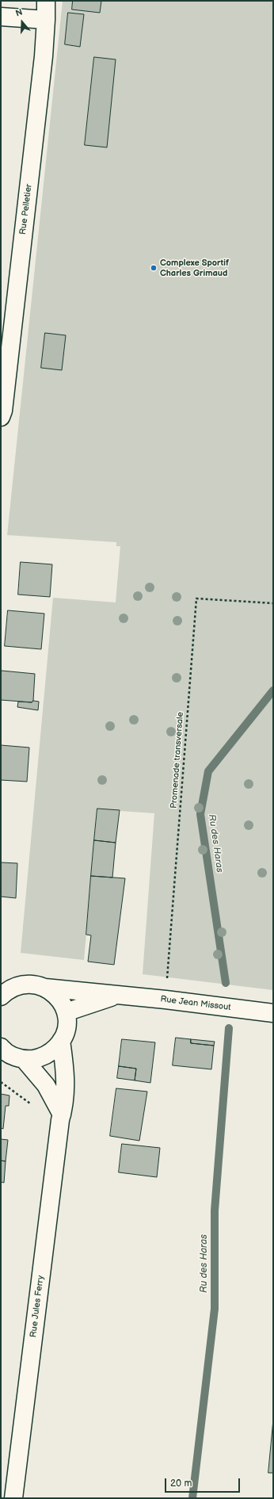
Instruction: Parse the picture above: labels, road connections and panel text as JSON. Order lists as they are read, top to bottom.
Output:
{
  "streets": {
    "street": ["Rue Pelletier", "Rue Jean Missout", "Rue Jules Ferry"],
    "path": ["Promenade transversale"]
  },
  "crossings": [
    ["Promenade transversale", "Rue Jean Missout"]
  ],
  "water": ["Ru des Haras"],
  "places": ["Complexe Sportif Charles Grimaud"],
  "scale_bar": "20 m",
  "north": "top"
}
